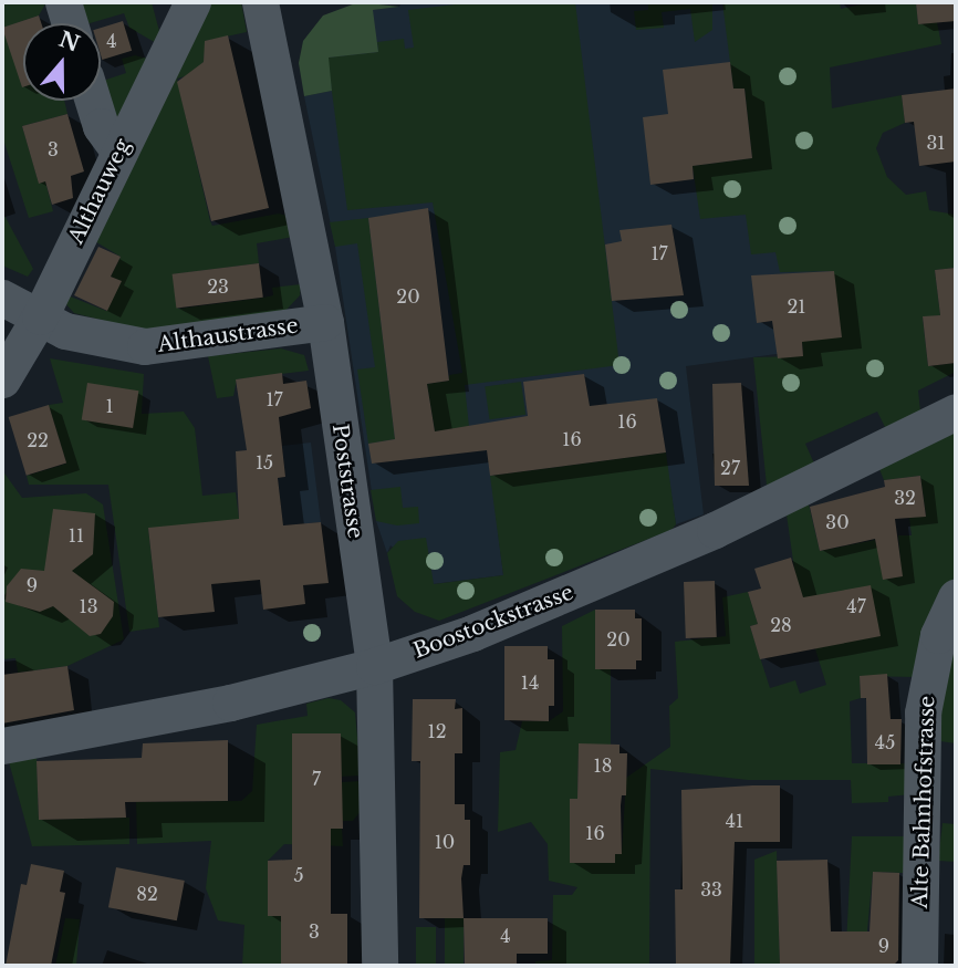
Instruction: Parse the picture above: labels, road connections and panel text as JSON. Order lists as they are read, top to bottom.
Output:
{
  "streets": {
    "street": [
      "Althauweg",
      "Althaustrasse",
      "Poststrasse",
      "Boostockstrasse",
      "Alte Bahnhofstrasse"
    ]
  },
  "crossings": [
    ["Althauweg", "Althaustrasse"],
    ["Althaustrasse", "Poststrasse"],
    ["Poststrasse", "Boostockstrasse"]
  ],
  "house_numbers": [
    "4",
    "31",
    "3",
    "17",
    "23",
    "20",
    "21",
    "17",
    "1",
    "16",
    "16",
    "22",
    "15",
    "27",
    "32",
    "30",
    "11",
    "9",
    "13",
    "47",
    "28",
    "20",
    "14",
    "12",
    "45",
    "18",
    "7",
    "41",
    "16",
    "10",
    "5",
    "33",
    "82",
    "3",
    "4",
    "9"
  ],
  "north": "top"
}
